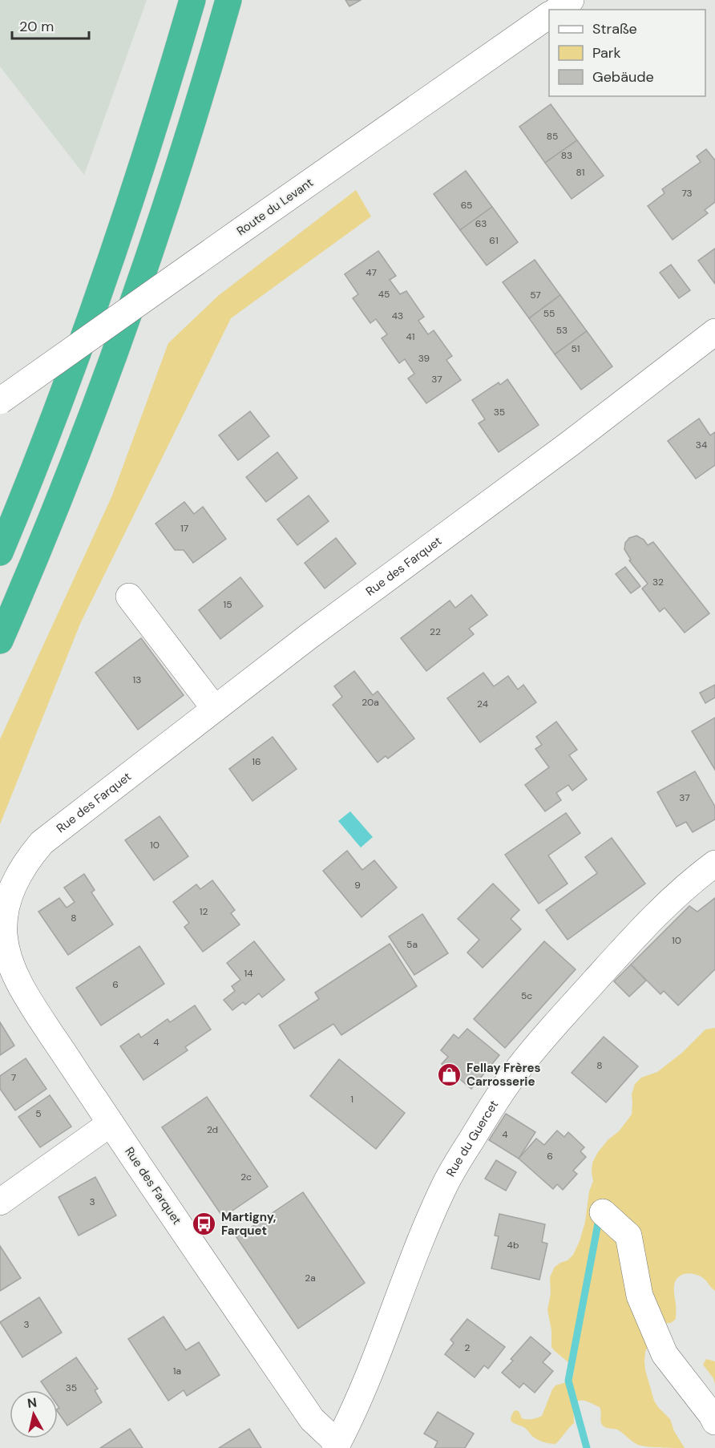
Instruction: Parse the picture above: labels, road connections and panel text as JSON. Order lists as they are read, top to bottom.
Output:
{
  "streets": {
    "street": ["Route du Levant", "Rue des Farquet", "Rue du Guercet"]
  },
  "crossings": [
    ["Rue des Farquet", "Rue du Guercet"]
  ],
  "places": {
    "shop": ["Fellay Frères Carrosserie"],
    "bus stop": ["Martigny, Farquet"]
  },
  "house_numbers": [
    "85",
    "83",
    "81",
    "73",
    "65",
    "63",
    "61",
    "47",
    "45",
    "57",
    "55",
    "43",
    "53",
    "41",
    "51",
    "39",
    "37",
    "35",
    "34",
    "17",
    "32",
    "15",
    "22",
    "13",
    "20a",
    "24",
    "16",
    "37",
    "10",
    "9",
    "12",
    "8",
    "10",
    "5a",
    "14",
    "6",
    "5c",
    "4",
    "8",
    "7",
    "1",
    "5",
    "2d",
    "4",
    "6",
    "2c",
    "3",
    "4b",
    "2a",
    "3",
    "2",
    "1a",
    "35"
  ],
  "legend": ["Straße", "Park", "Gebäude"],
  "scale_bar": "20 m",
  "north": "top"
}
